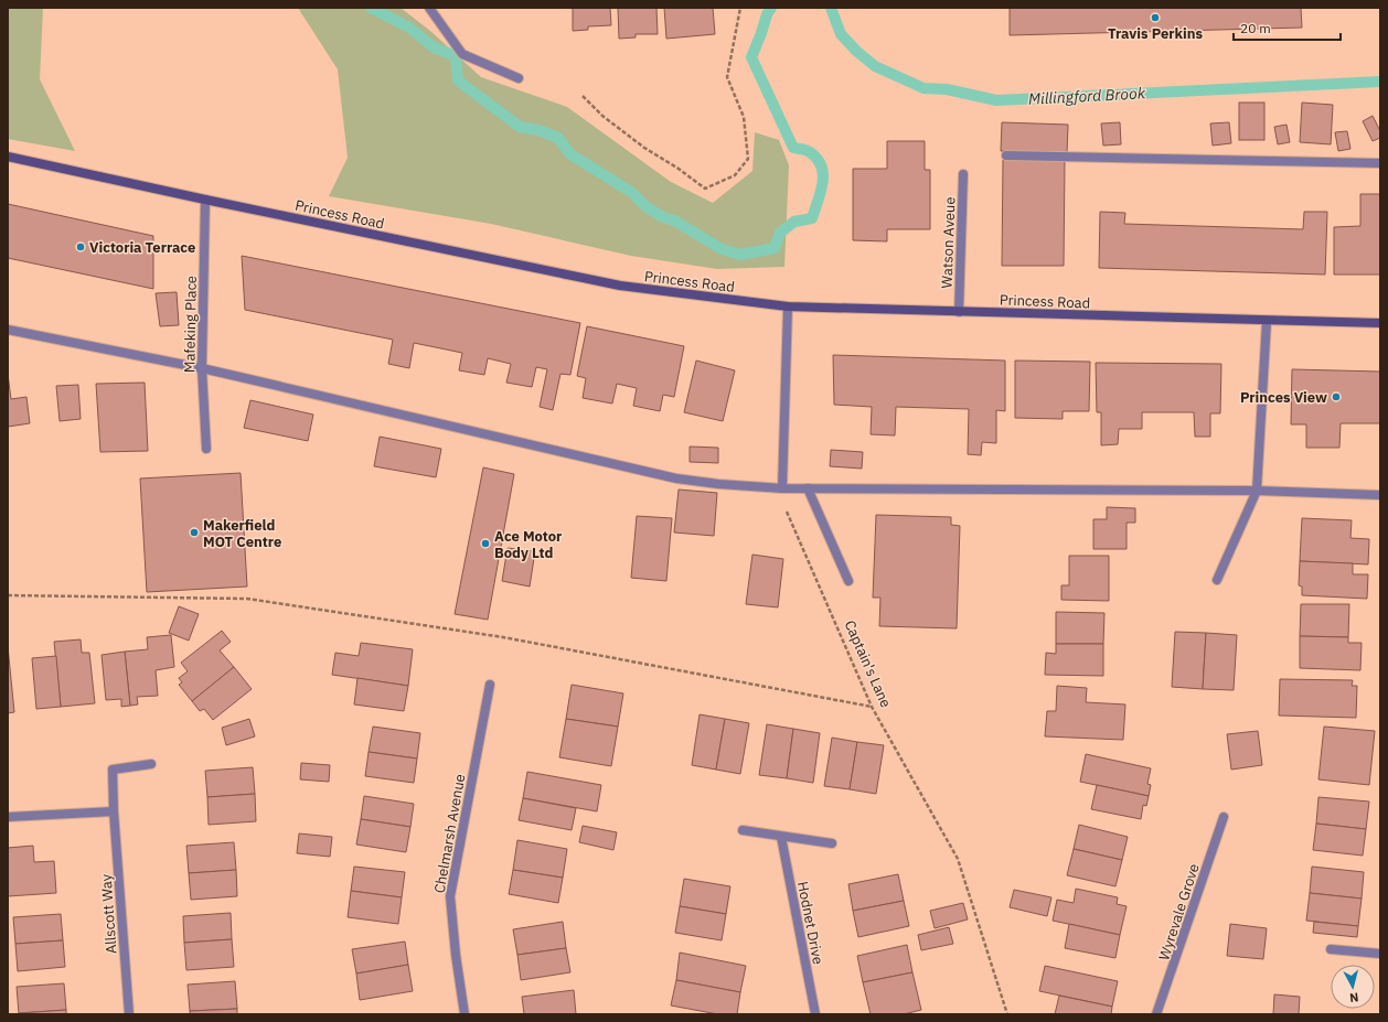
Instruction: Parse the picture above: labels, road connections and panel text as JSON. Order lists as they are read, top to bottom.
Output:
{
  "streets": {
    "street": [
      "Princess Road",
      "Watson Aveue",
      "Mafeking Place",
      "Chelmarsh Avenue",
      "Wyrevale Grove",
      "Allscott Way",
      "Hodnet Drive"
    ],
    "path": ["Captain's Lane"]
  },
  "crossings": [
    ["Princess Road", "Watson Aveue"],
    ["Princess Road", "Mafeking Place"]
  ],
  "water": ["Millingford Brook"],
  "places": [
    "Travis Perkins",
    "Victoria Terrace",
    "Princes View",
    "Makerfield MOT Centre",
    "Ace Motor Body Ltd"
  ],
  "scale_bar": "20 m",
  "north": "bottom"
}
